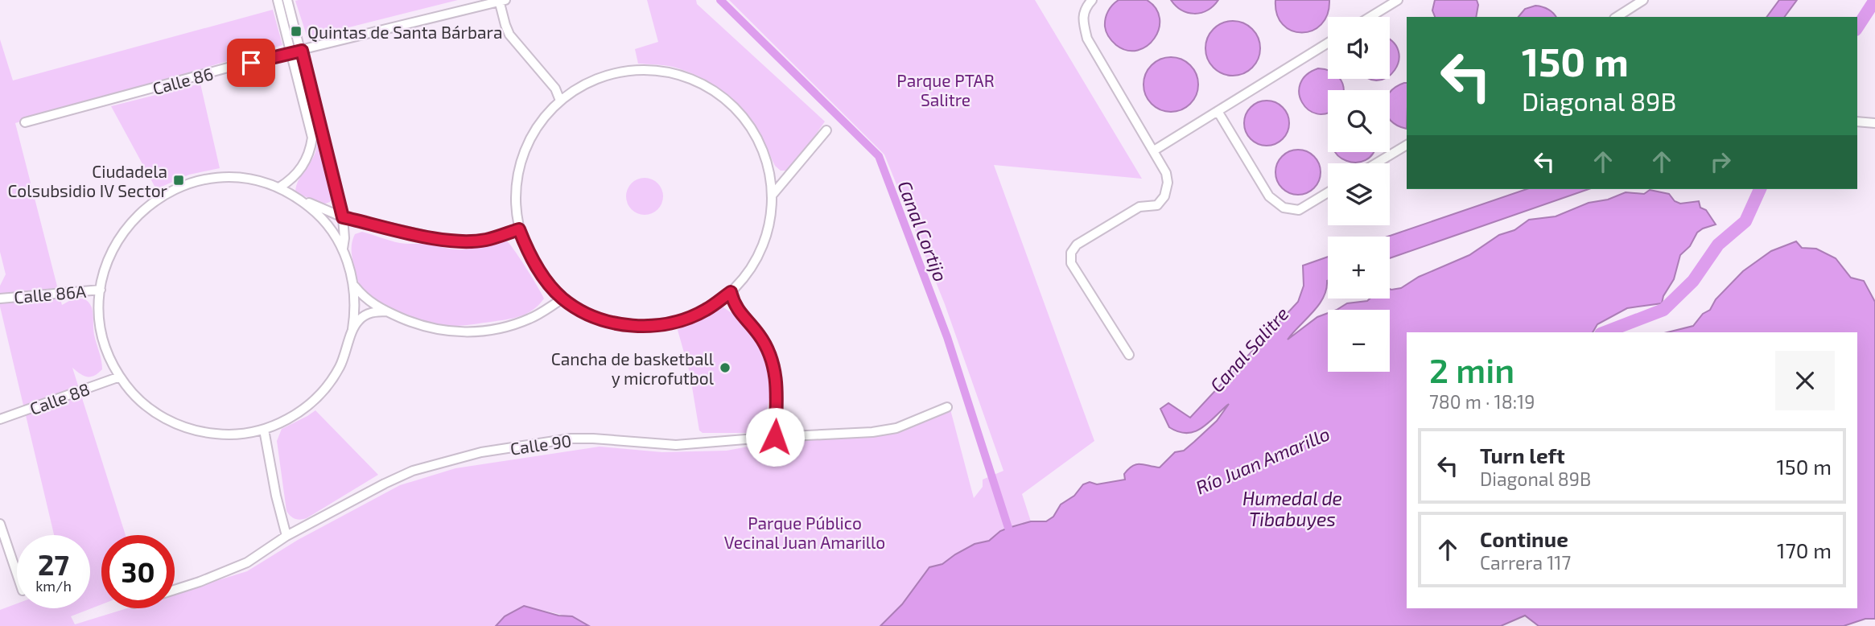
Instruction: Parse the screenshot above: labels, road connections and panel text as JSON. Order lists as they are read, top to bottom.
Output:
{
  "streets": {
    "street": [
      "Calle 86",
      "Calle 86A",
      "Calle 88",
      "Calle 90"
    ]
  },
  "water": [
    "Canal Cortijo",
    "Canal Salitre",
    "Río Juan Amarillo",
    "Humedal de Tibabuyes"
  ],
  "parks": ["Parque PTAR Salitre", "Parque Público Vecinal Juan Amarillo"],
  "places": {
    "transit": ["Quintas de Santa Bárbara", "Ciudadela Colsubsidio IV Sector"],
    "other": ["Cancha de basketball y microfutbol"]
  },
  "page": {
    "map_buttons": ["+", "−"],
    "turn": ["150 m", "Diagonal 89B"],
    "heading": ["2 min", "780 m · 18:19"],
    "list": [
      {
        "name": "Turn left",
        "note": "Diagonal 89B",
        "value": "150 m"
      },
      {
        "name": "Continue",
        "note": "Carrera 117",
        "value": "170 m"
      }
    ],
    "speed": "27 km/h",
    "limit": "30"
  }
}
